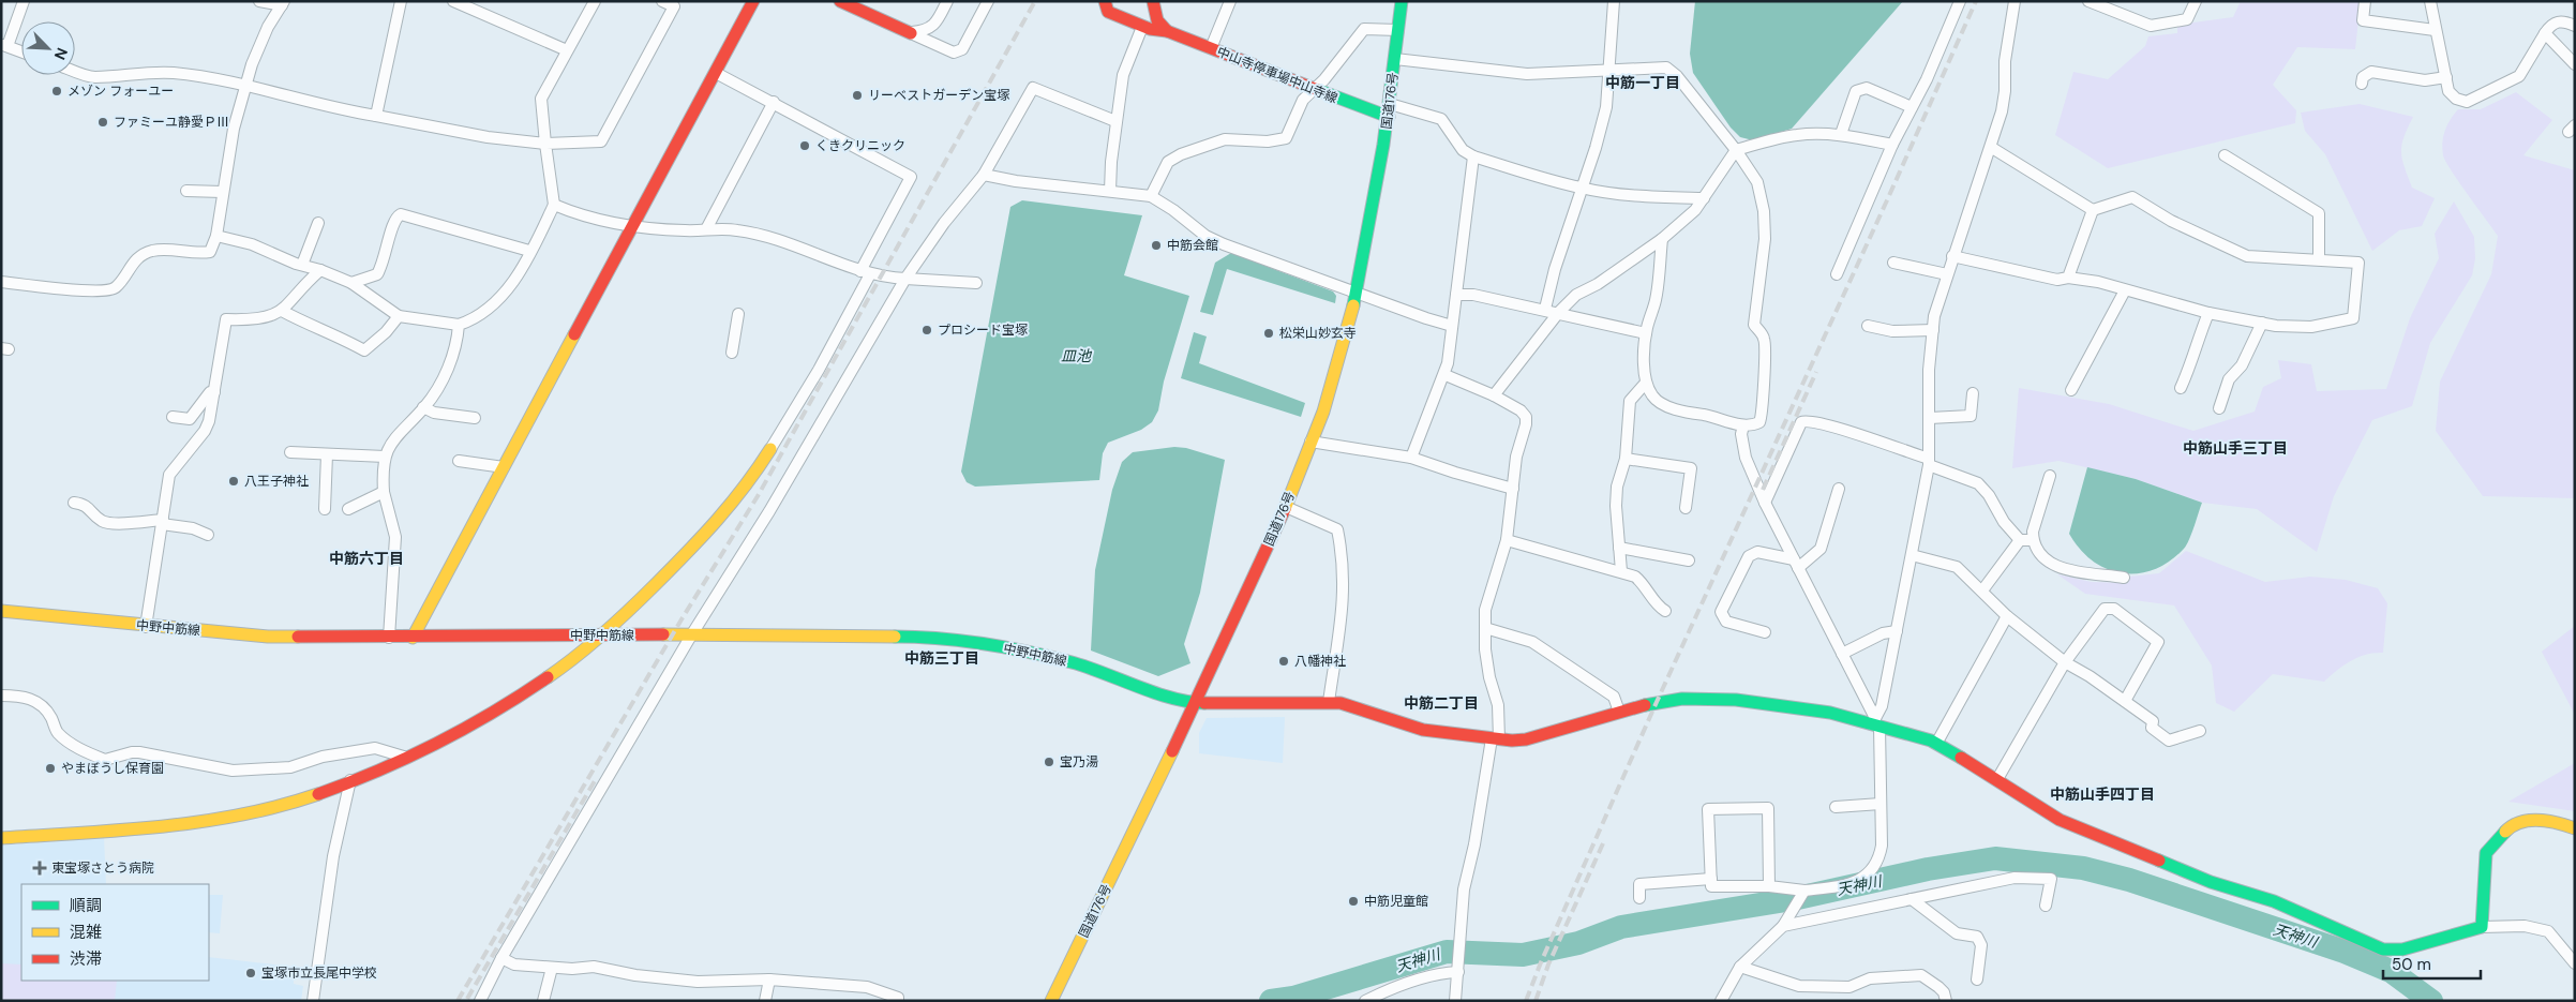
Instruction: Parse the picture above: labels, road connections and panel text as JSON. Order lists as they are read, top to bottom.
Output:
{
  "streets": {
    "main road": ["中山寺停車場中山寺線", "国道176号", "中野中筋線"]
  },
  "crossings": [
    ["中山寺停車場中山寺線", "国道176号"],
    ["国道176号", "中野中筋線"]
  ],
  "districts": [
    "中筋一丁目",
    "中筋山手三丁目",
    "中筋六丁目",
    "中筋三丁目",
    "中筋二丁目",
    "中筋山手四丁目"
  ],
  "water": ["皿池", "天神川"],
  "places": {
    "other": [
      "メゾン フォーユー",
      "リーベストガーデン宝塚",
      "ファミーユ静愛ＰⅢ",
      "くきクリニック",
      "中筋会館",
      "プロシード宝塚",
      "松栄山妙玄寺",
      "八王子神社",
      "八幡神社",
      "宝乃湯",
      "やまぼうし保育園",
      "中筋児童館",
      "宝塚市立長尾中学校"
    ],
    "health": ["東宝塚さとう病院"]
  },
  "legend": ["順調", "混雑", "渋滞"],
  "scale_bar": "50 m",
  "north": "bottom right"
}
